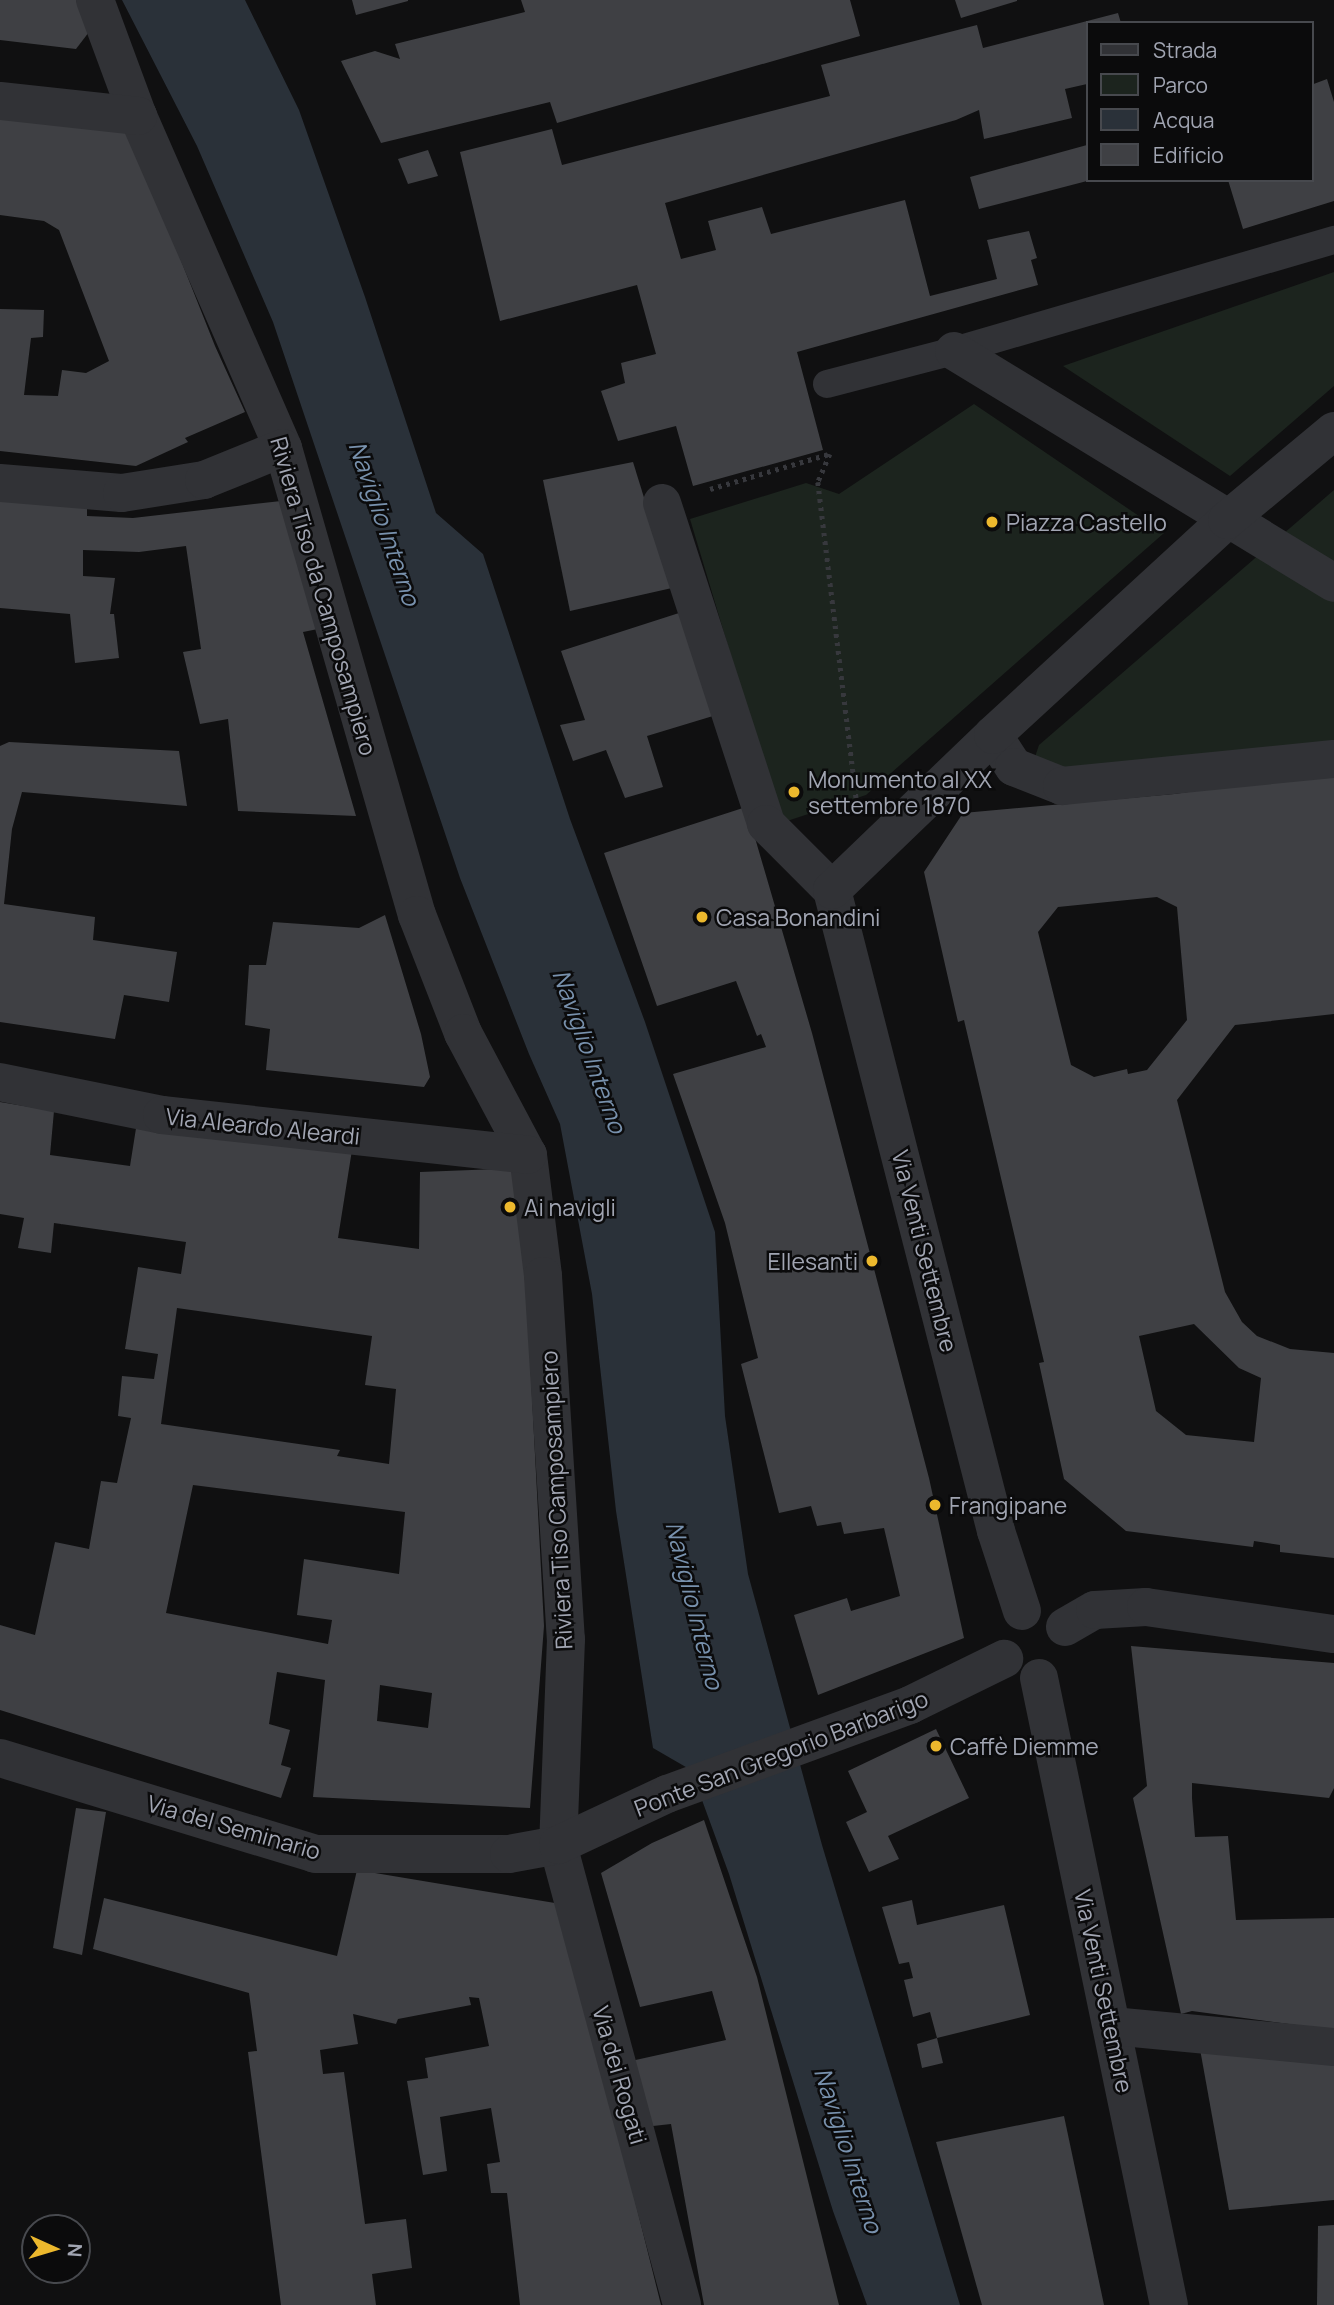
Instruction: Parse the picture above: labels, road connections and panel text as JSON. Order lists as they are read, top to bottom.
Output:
{
  "streets": {
    "street": [
      "Riviera Tiso da Camposampiero",
      "Via Aleardo Aleardi",
      "Via Venti Settembre",
      "Riviera Tiso Camposampiero",
      "Ponte San Gregorio Barbarigo",
      "Via del Seminario",
      "Via dei Rogati"
    ]
  },
  "crossings": [
    ["Riviera Tiso da Camposampiero", "Via Aleardo Aleardi"],
    ["Riviera Tiso da Camposampiero", "Riviera Tiso Camposampiero"],
    ["Via Aleardo Aleardi", "Riviera Tiso Camposampiero"],
    ["Via Venti Settembre", "Ponte San Gregorio Barbarigo"],
    ["Riviera Tiso Camposampiero", "Ponte San Gregorio Barbarigo"],
    ["Riviera Tiso Camposampiero", "Via del Seminario"],
    ["Riviera Tiso Camposampiero", "Via dei Rogati"],
    ["Ponte San Gregorio Barbarigo", "Via del Seminario"],
    ["Ponte San Gregorio Barbarigo", "Via dei Rogati"],
    ["Via del Seminario", "Via dei Rogati"]
  ],
  "water": ["Naviglio Interno"],
  "places": [
    "Piazza Castello",
    "Monumento al XX settembre 1870",
    "Casa Bonandini",
    "Ai navigli",
    "Ellesanti",
    "Frangipane",
    "Caffè Diemme"
  ],
  "legend": [
    "Strada",
    "Parco",
    "Acqua",
    "Edificio"
  ],
  "north": "right"
}
